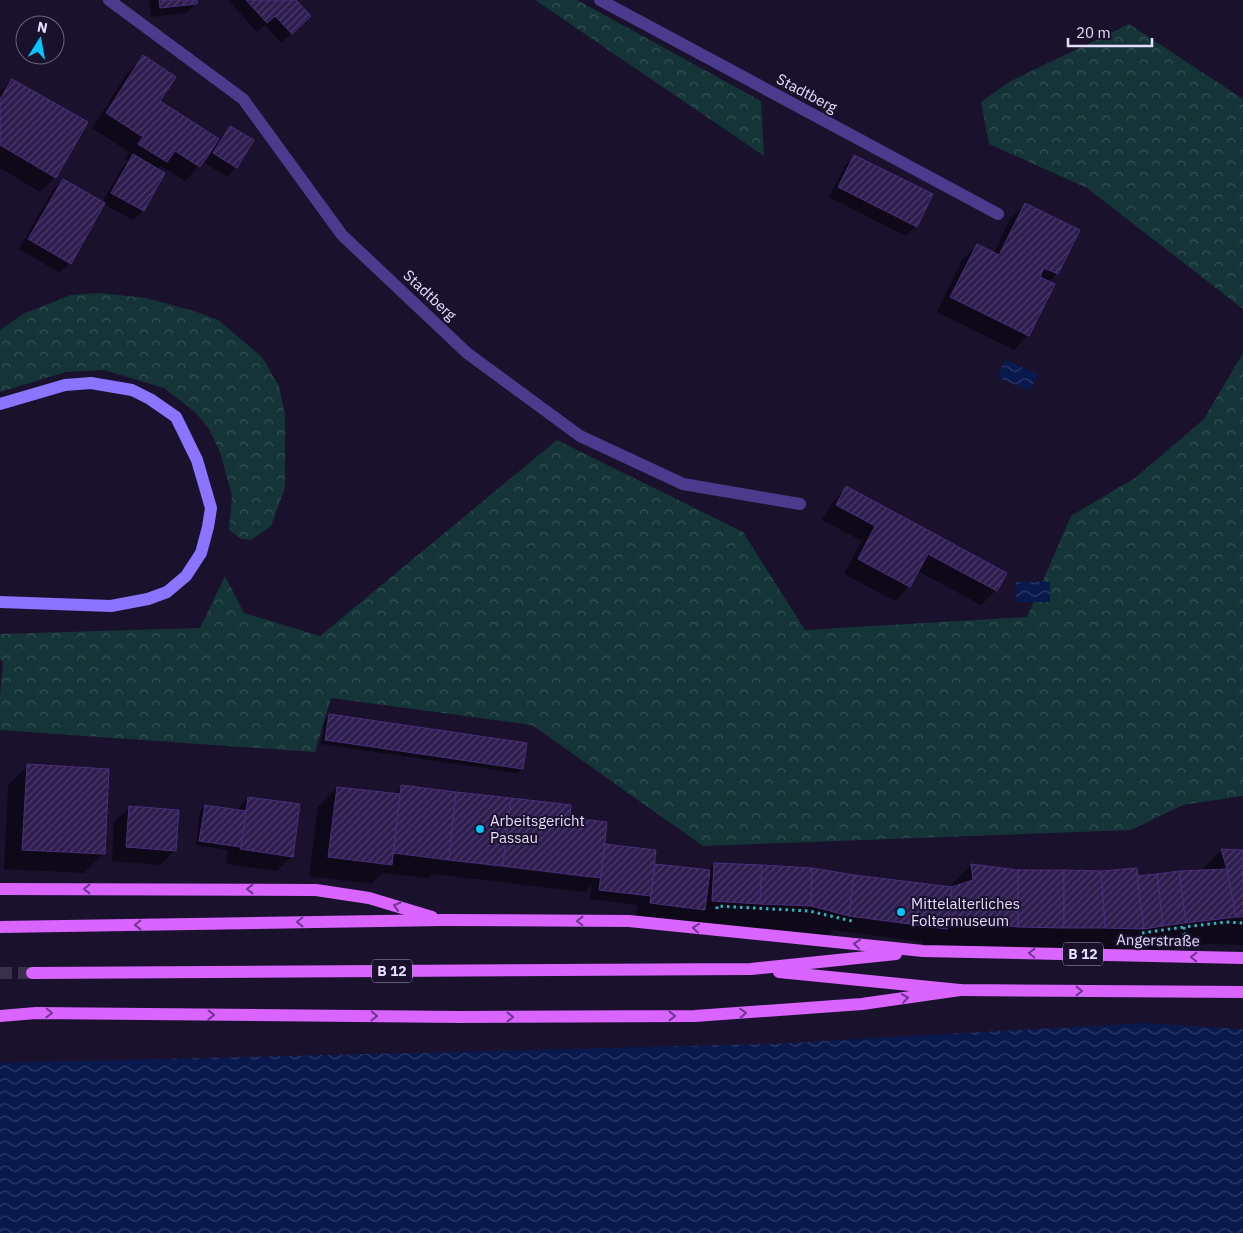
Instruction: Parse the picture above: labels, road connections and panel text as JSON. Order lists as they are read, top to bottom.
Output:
{
  "streets": {
    "main road": ["Angerstraße", "B 12"],
    "lane": ["Stadtberg"]
  },
  "crossings": [
    ["Angerstraße", "B 12"]
  ],
  "places": ["Arbeitsgericht Passau", "Mittelalterliches Foltermuseum"],
  "scale_bar": "20 m",
  "north": "top"
}
